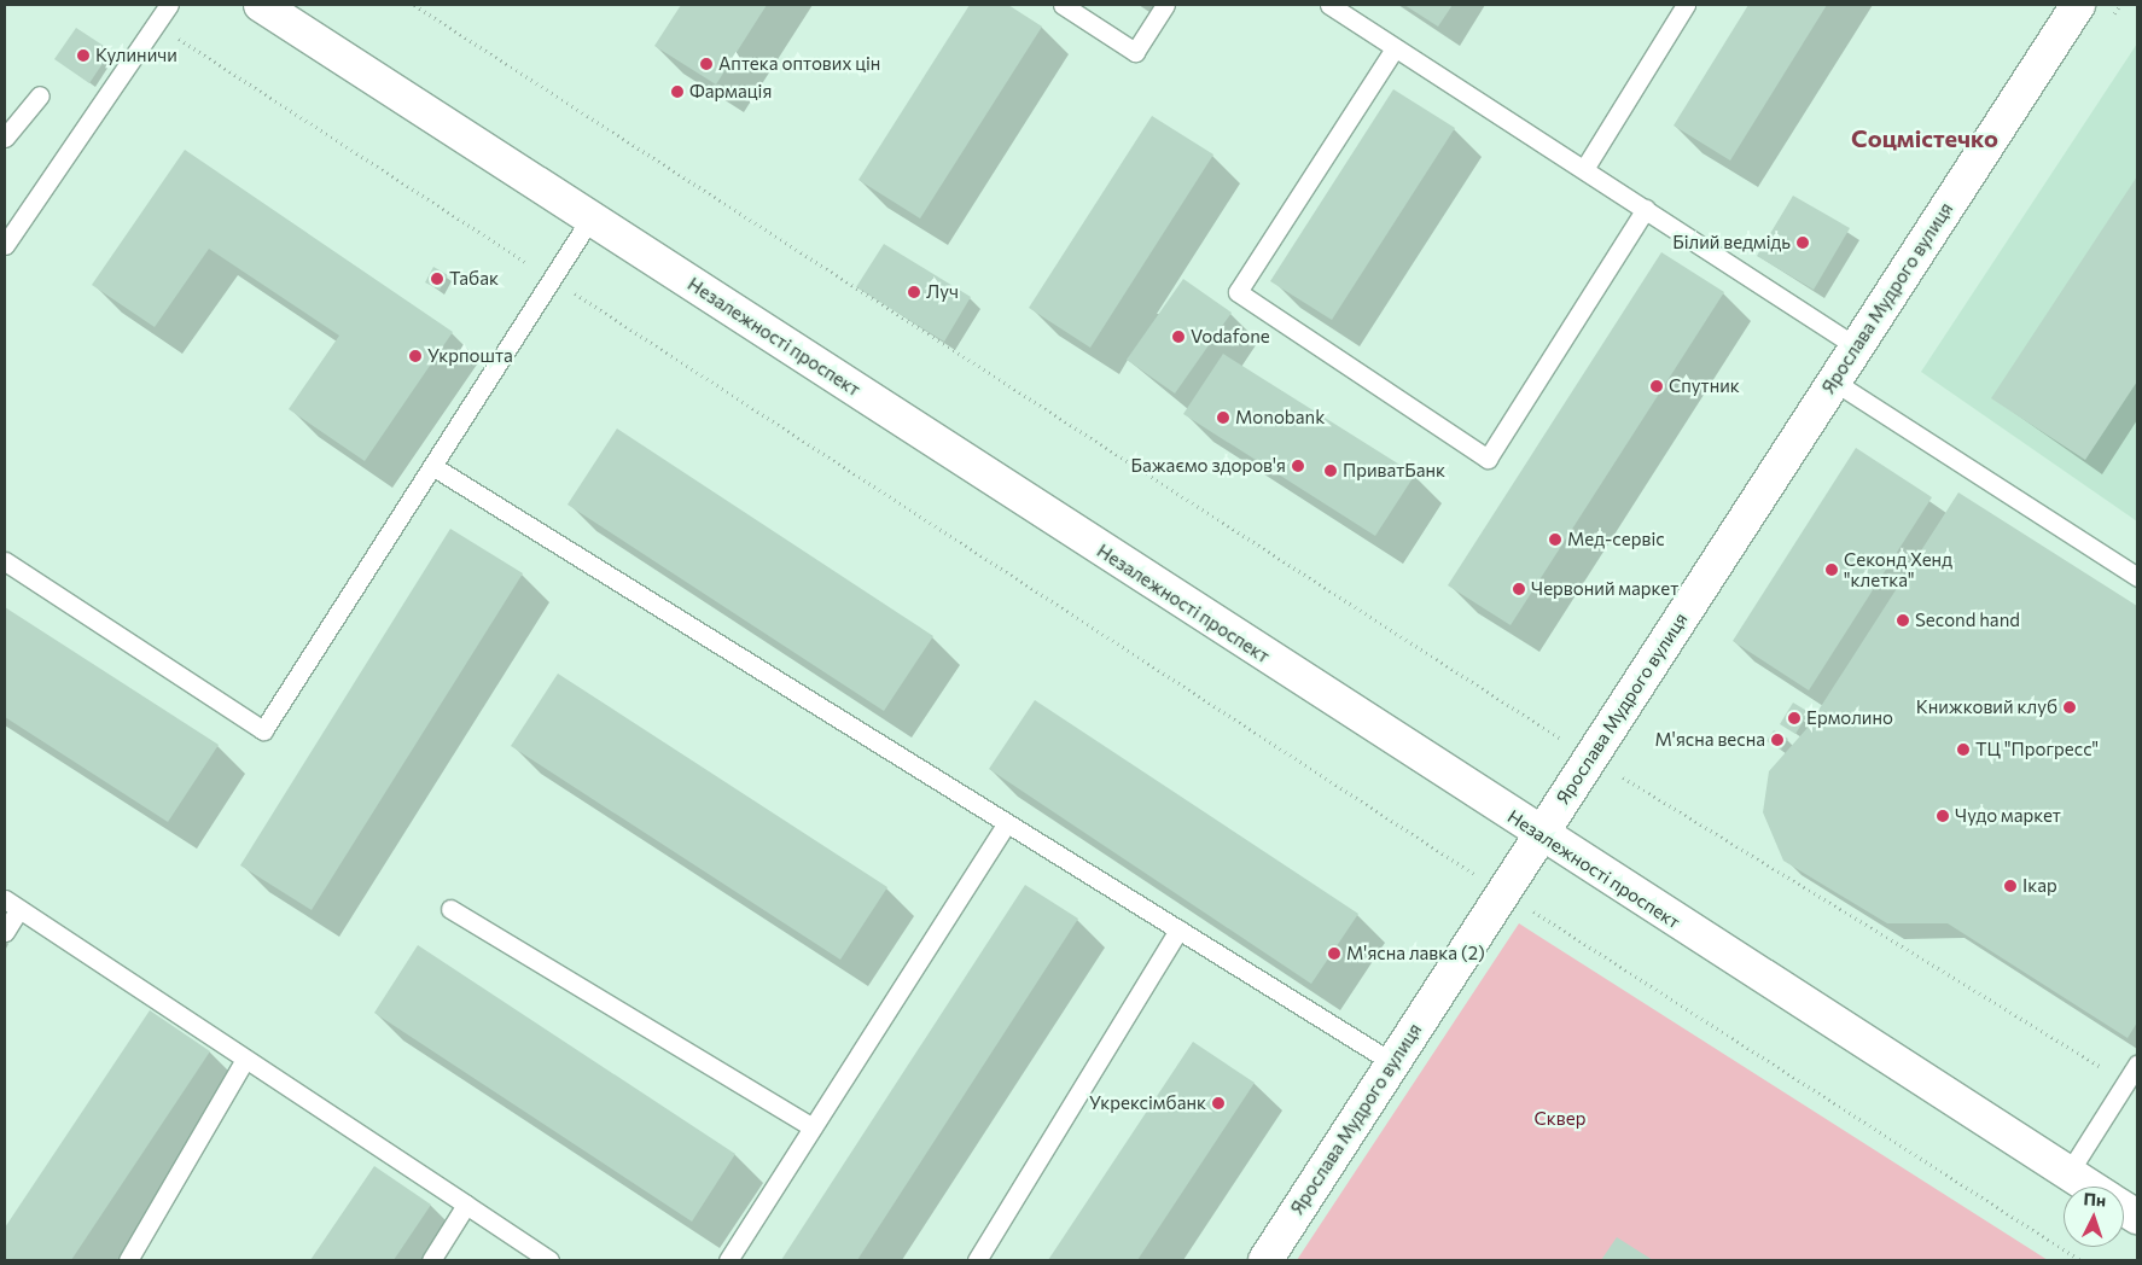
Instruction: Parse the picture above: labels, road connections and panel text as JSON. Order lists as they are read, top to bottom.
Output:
{
  "streets": {
    "street": ["Ярослава Мудрого вулиця", "Незалежності проспект"]
  },
  "crossings": [
    ["Ярослава Мудрого вулиця", "Незалежності проспект"]
  ],
  "districts": ["Соцмістечко"],
  "parks": ["Сквер"],
  "places": [
    "Кулиничи",
    "Аптека оптових цін",
    "Фармація",
    "Білий ведмідь",
    "Табак",
    "Луч",
    "Vodafone",
    "Укрпошта",
    "Спутник",
    "Monobank",
    "Бажаємо здоров'я",
    "ПриватБанк",
    "Мед-сервіс",
    "Секонд Хенд \"клетка\"",
    "Червоний маркет",
    "Second hand",
    "Книжковий клуб",
    "Ермолино",
    "М'ясна весна",
    "ТЦ \"Прогресс\"",
    "Чудо маркет",
    "Ікар",
    "М'ясна лавка (2)",
    "Укрексімбанк"
  ],
  "north": "top"
}
